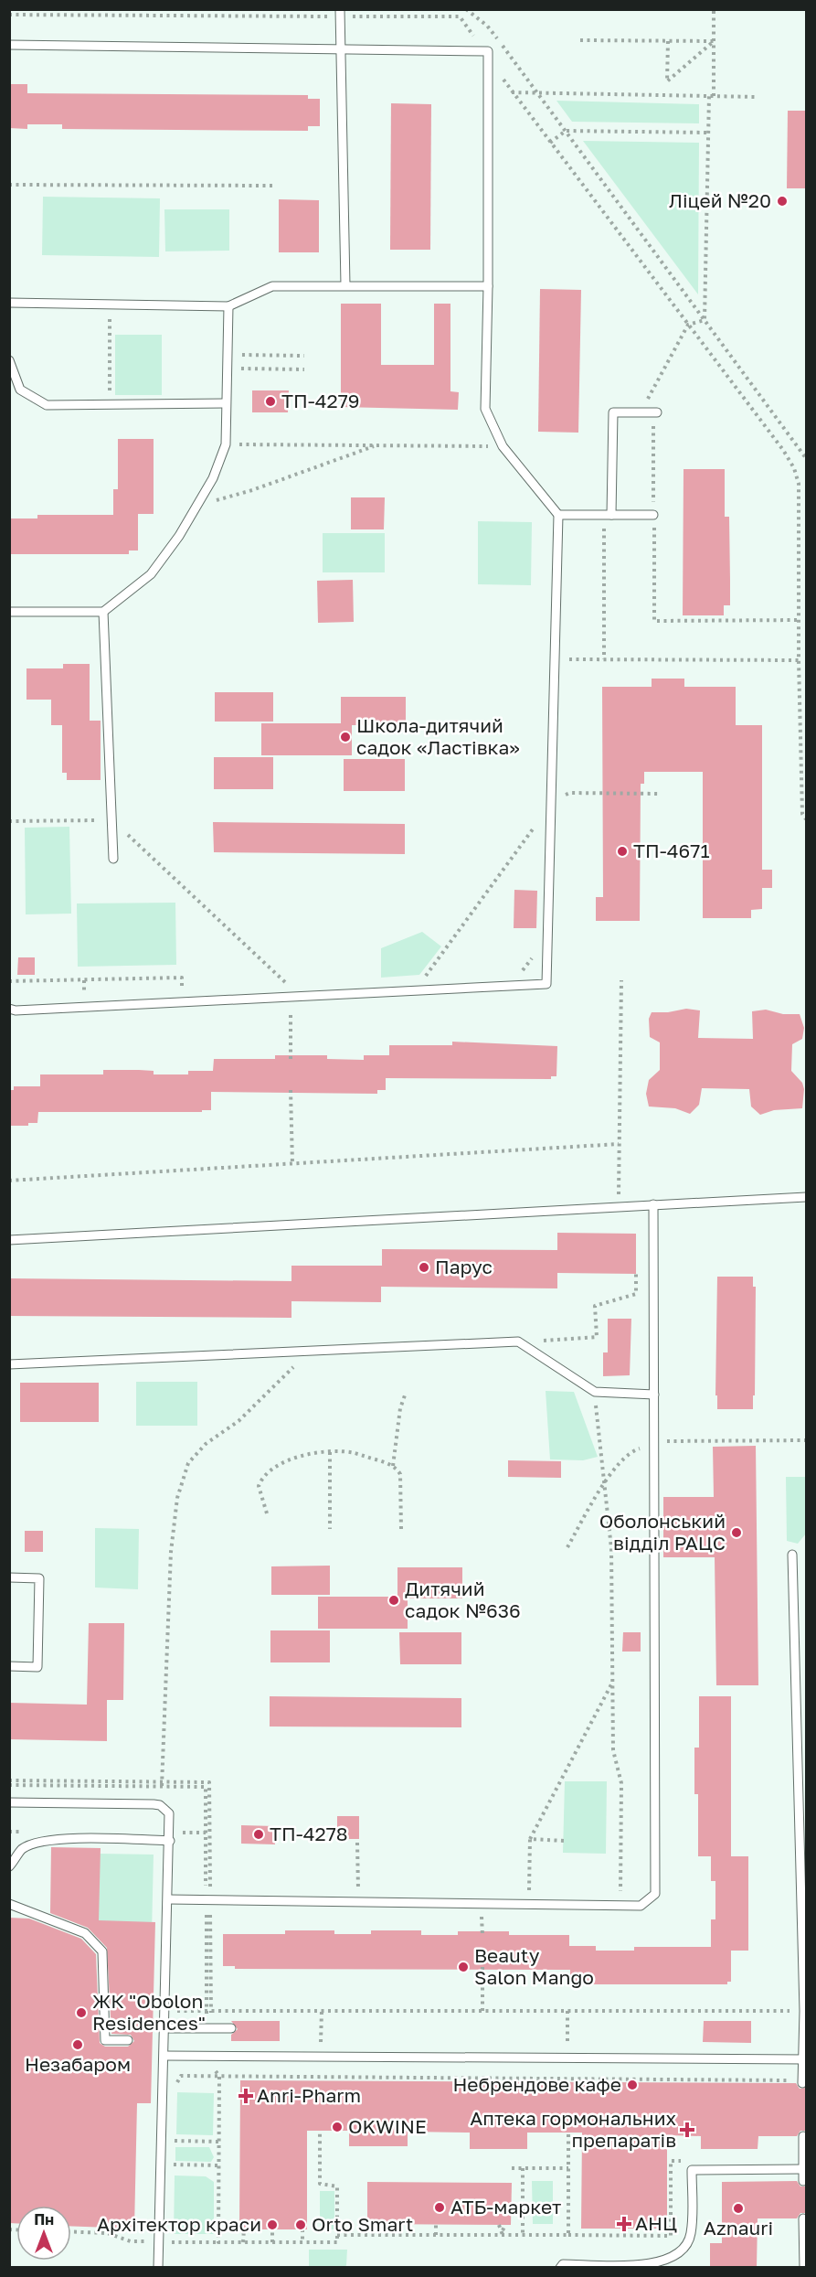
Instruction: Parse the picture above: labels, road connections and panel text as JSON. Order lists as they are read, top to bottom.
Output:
{
  "places": {
    "other": [
      "Ліцей №20",
      "ТП-4279",
      "Школа-дитячий садок «Ластівка»",
      "ТП-4671",
      "Парус",
      "Оболонський відділ РАЦС",
      "Дитячий садок №636",
      "ТП-4278",
      "Beauty Salon Mango",
      "ЖК \"Obolon Residences\"",
      "Незабаром",
      "Небрендове кафе",
      "OKWINE",
      "АТБ-маркет",
      "Aznauri",
      "Архітектор краси",
      "Orto Smart"
    ],
    "health": ["Anri-Pharm", "Аптека гормональних препаратів", "АНЦ"]
  },
  "north": "top"
}
